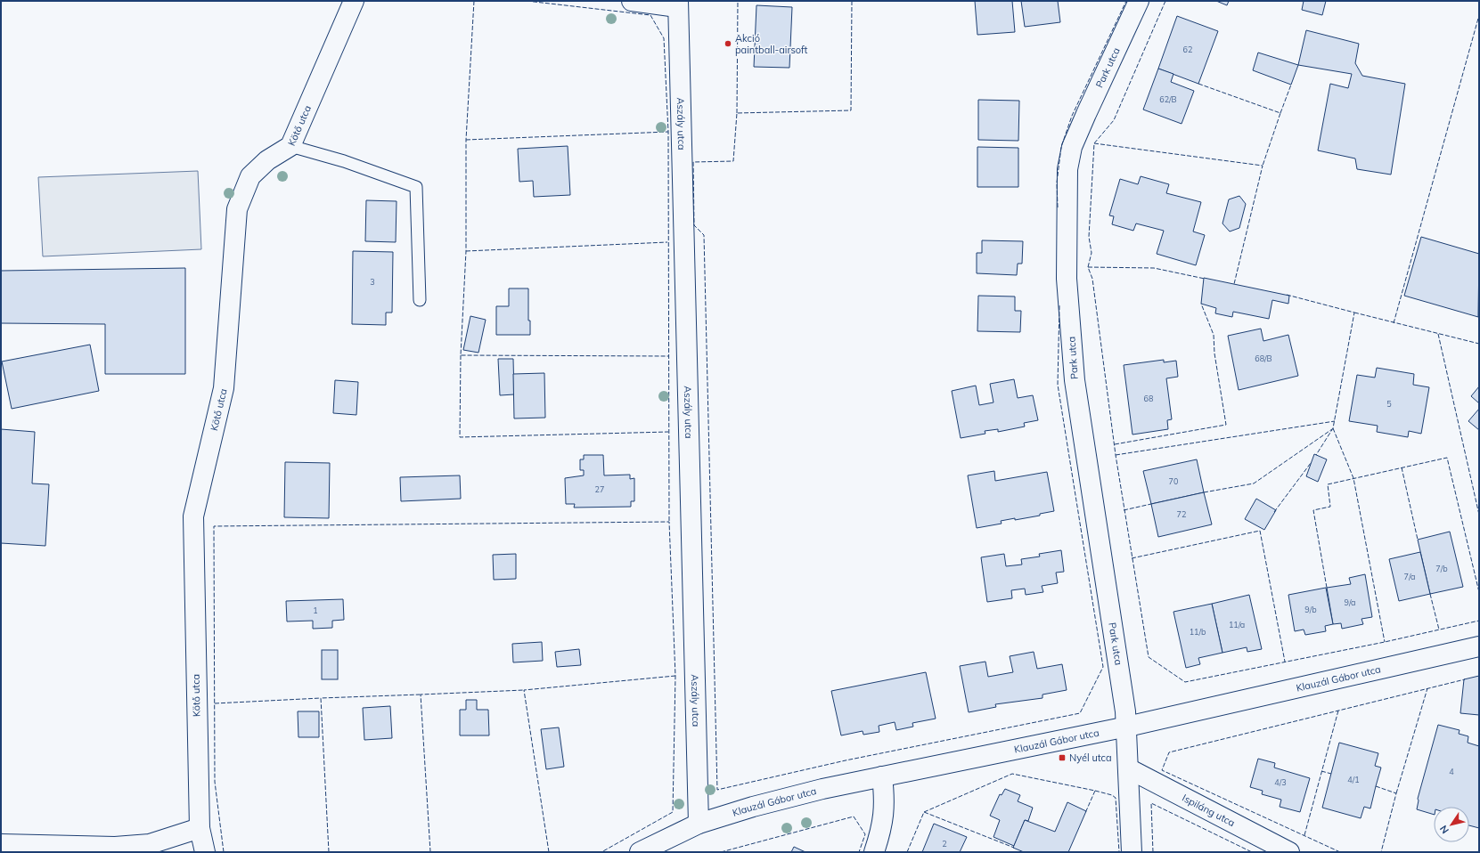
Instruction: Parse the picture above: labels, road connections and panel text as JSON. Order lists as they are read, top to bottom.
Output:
{
  "streets": {
    "street": [
      "Park utca",
      "Aszály utca",
      "Kötő utca",
      "Klauzál Gábor utca",
      "Ispiláng utca"
    ]
  },
  "crossings": [
    ["Park utca", "Klauzál Gábor utca"],
    ["Aszály utca", "Klauzál Gábor utca"]
  ],
  "places": {
    "other": ["Akció paintball-airsoft"],
    "transit": ["Nyél utca"]
  },
  "house_numbers": [
    "62",
    "62/B",
    "3",
    "68/B",
    "68",
    "5",
    "70",
    "27",
    "72",
    "7/b",
    "7/a",
    "9/a",
    "9/b",
    "1",
    "11/a",
    "11/b",
    "4",
    "4/1",
    "4/3",
    "2"
  ],
  "north": "bottom left"
}
